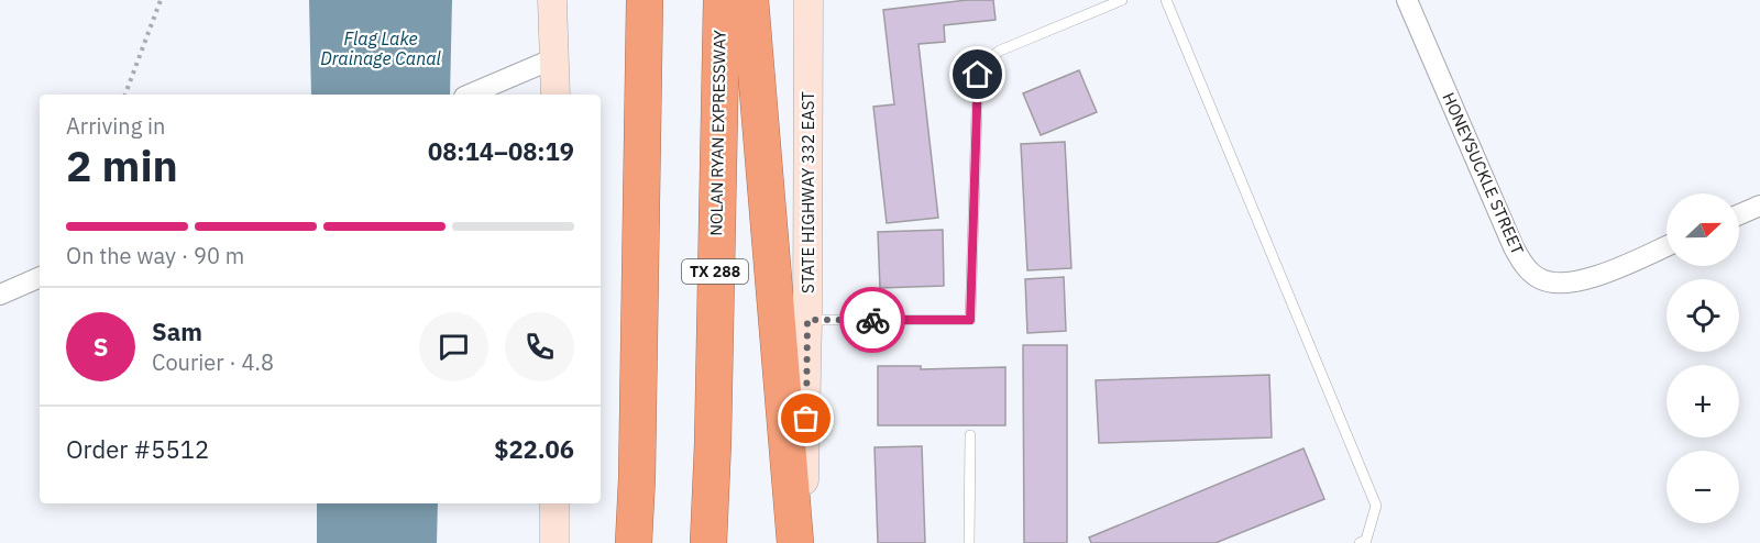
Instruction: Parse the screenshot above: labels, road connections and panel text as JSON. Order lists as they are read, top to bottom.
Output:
{
  "streets": {
    "highway": ["NOLAN RYAN EXPRESSWAY", "TX 288"],
    "main road": ["STATE HIGHWAY 332 EAST"],
    "street": ["HONEYSUCKLE STREET"]
  },
  "water": ["Flag Lake Drainage Canal"],
  "north": "right",
  "page": {
    "heading": ["2 min", "Arriving in", "08:14–08:19"],
    "panel": [
      "Sam",
      "Courier · 4.8",
      "Order #5512",
      "$22.06"
    ],
    "map_buttons": ["+", "−"],
    "bar": "On the way · 90 m",
    "round": "S"
  }
}
